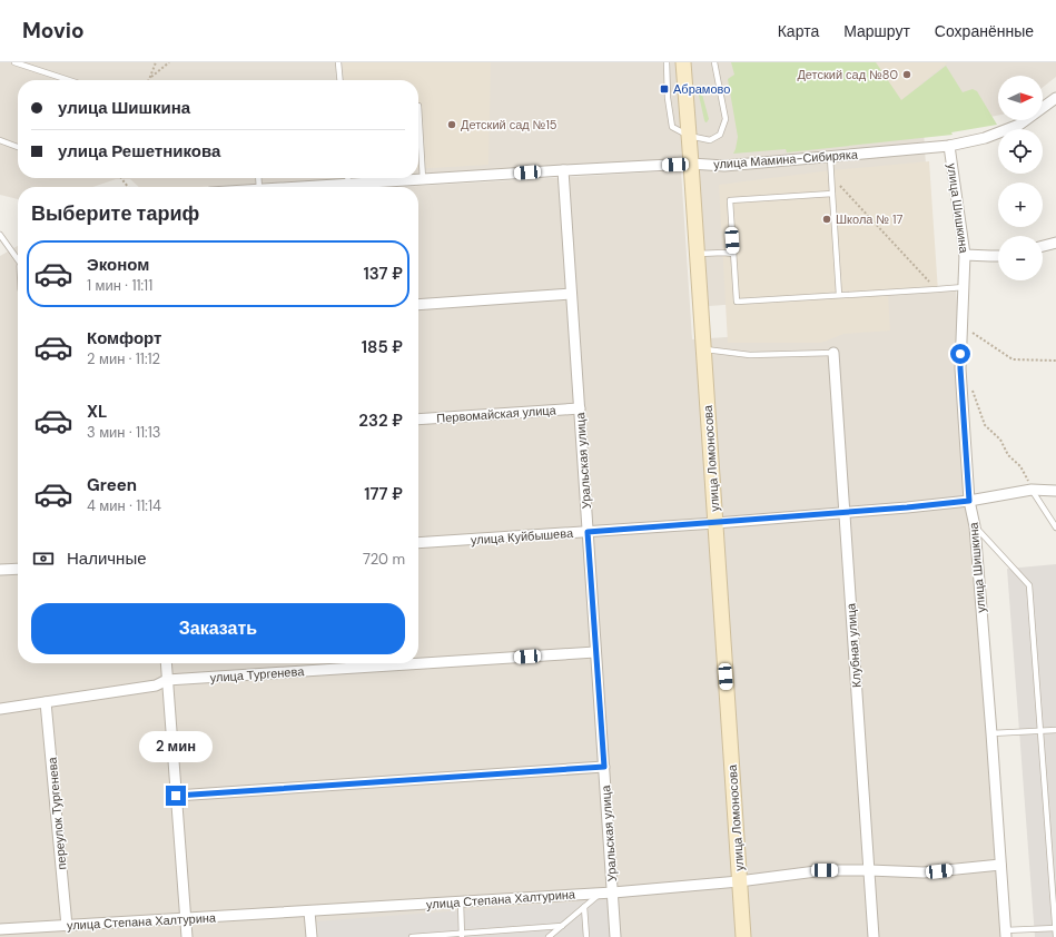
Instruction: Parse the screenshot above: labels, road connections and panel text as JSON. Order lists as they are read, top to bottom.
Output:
{
  "streets": {
    "street": [
      "улица Мамина-Сибиряка",
      "улица Шишкина",
      "Первомайская улица",
      "улица Ломоносова",
      "Уральская улица",
      "улица Куйбышева",
      "Клубная улица",
      "улица Тургенева",
      "переулок Тургенева",
      "улица Степана Халтурина"
    ]
  },
  "crossings": [
    ["улица Мамина-Сибиряка", "улица Шишкина"],
    ["улица Мамина-Сибиряка", "улица Ломоносова"],
    ["улица Мамина-Сибиряка", "Уральская улица"],
    ["улица Шишкина", "улица Куйбышева"],
    ["улица Шишкина", "улица Степана Халтурина"],
    ["Первомайская улица", "Уральская улица"],
    ["улица Ломоносова", "улица Куйбышева"],
    ["улица Ломоносова", "улица Степана Халтурина"],
    ["Уральская улица", "улица Куйбышева"],
    ["Уральская улица", "улица Тургенева"],
    ["Уральская улица", "улица Степана Халтурина"],
    ["улица Куйбышева", "Клубная улица"],
    ["Клубная улица", "улица Степана Халтурина"],
    ["улица Тургенева", "переулок Тургенева"],
    ["переулок Тургенева", "улица Степана Халтурина"]
  ],
  "places": {
    "other": ["Детский сад №80", "Детский сад №15", "Школа № 17"],
    "transit": ["Абрамово"]
  },
  "north": "right",
  "page": {
    "header": "Movio",
    "nav": ["Карта", "Маршрут", "Сохранённые"],
    "map_buttons": ["+", "−"],
    "banner": ["улица Шишкина", "улица Решетникова"],
    "heading": "Выберите тариф",
    "list": [
      {
        "name": "Эконом",
        "note": "1 мин · 11:11",
        "value": "137 ₽"
      },
      {
        "name": "Комфорт",
        "note": "2 мин · 11:12",
        "value": "185 ₽"
      },
      {
        "name": "XL",
        "note": "3 мин · 11:13",
        "value": "232 ₽"
      },
      {
        "name": "Green",
        "note": "4 мин · 11:14",
        "value": "177 ₽"
      }
    ],
    "pay": ["Наличные", "720 m"],
    "buttons": "Заказать",
    "bubble": "2 мин"
  }
}
